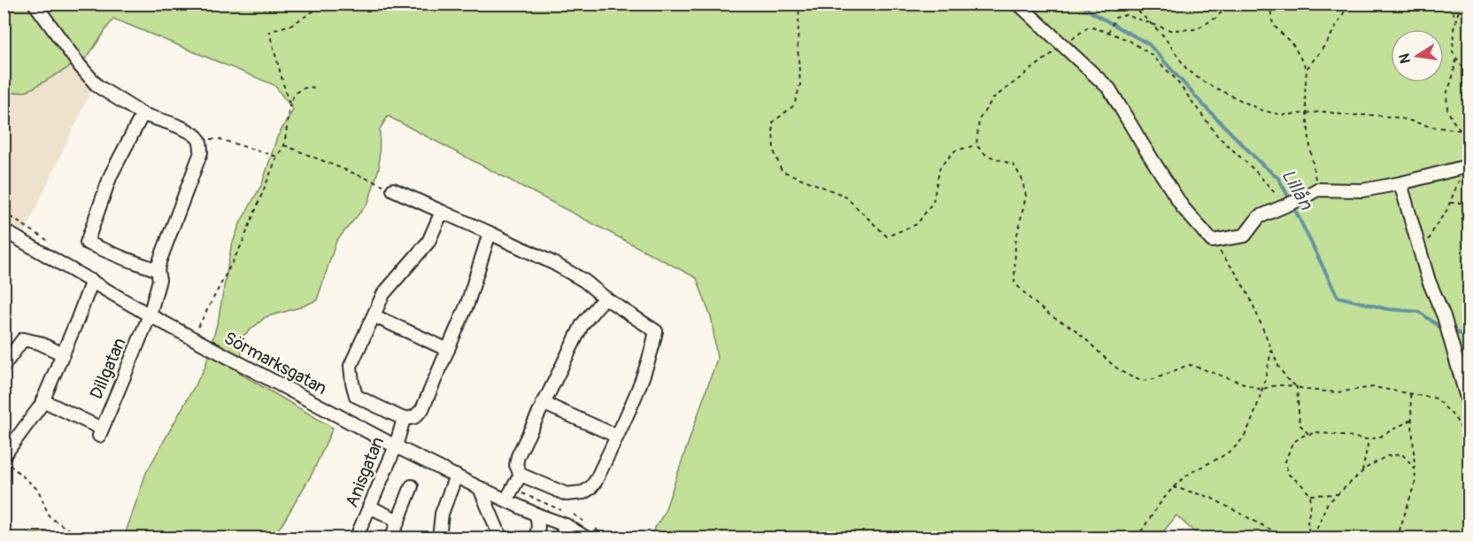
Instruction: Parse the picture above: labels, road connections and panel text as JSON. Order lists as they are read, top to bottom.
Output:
{
  "streets": {
    "street": ["Sörmarksgatan", "Dillgatan", "Anisgatan"]
  },
  "crossings": [
    ["Sörmarksgatan", "Dillgatan"],
    ["Sörmarksgatan", "Anisgatan"]
  ],
  "water": ["Lillån"],
  "north": "left"
}
